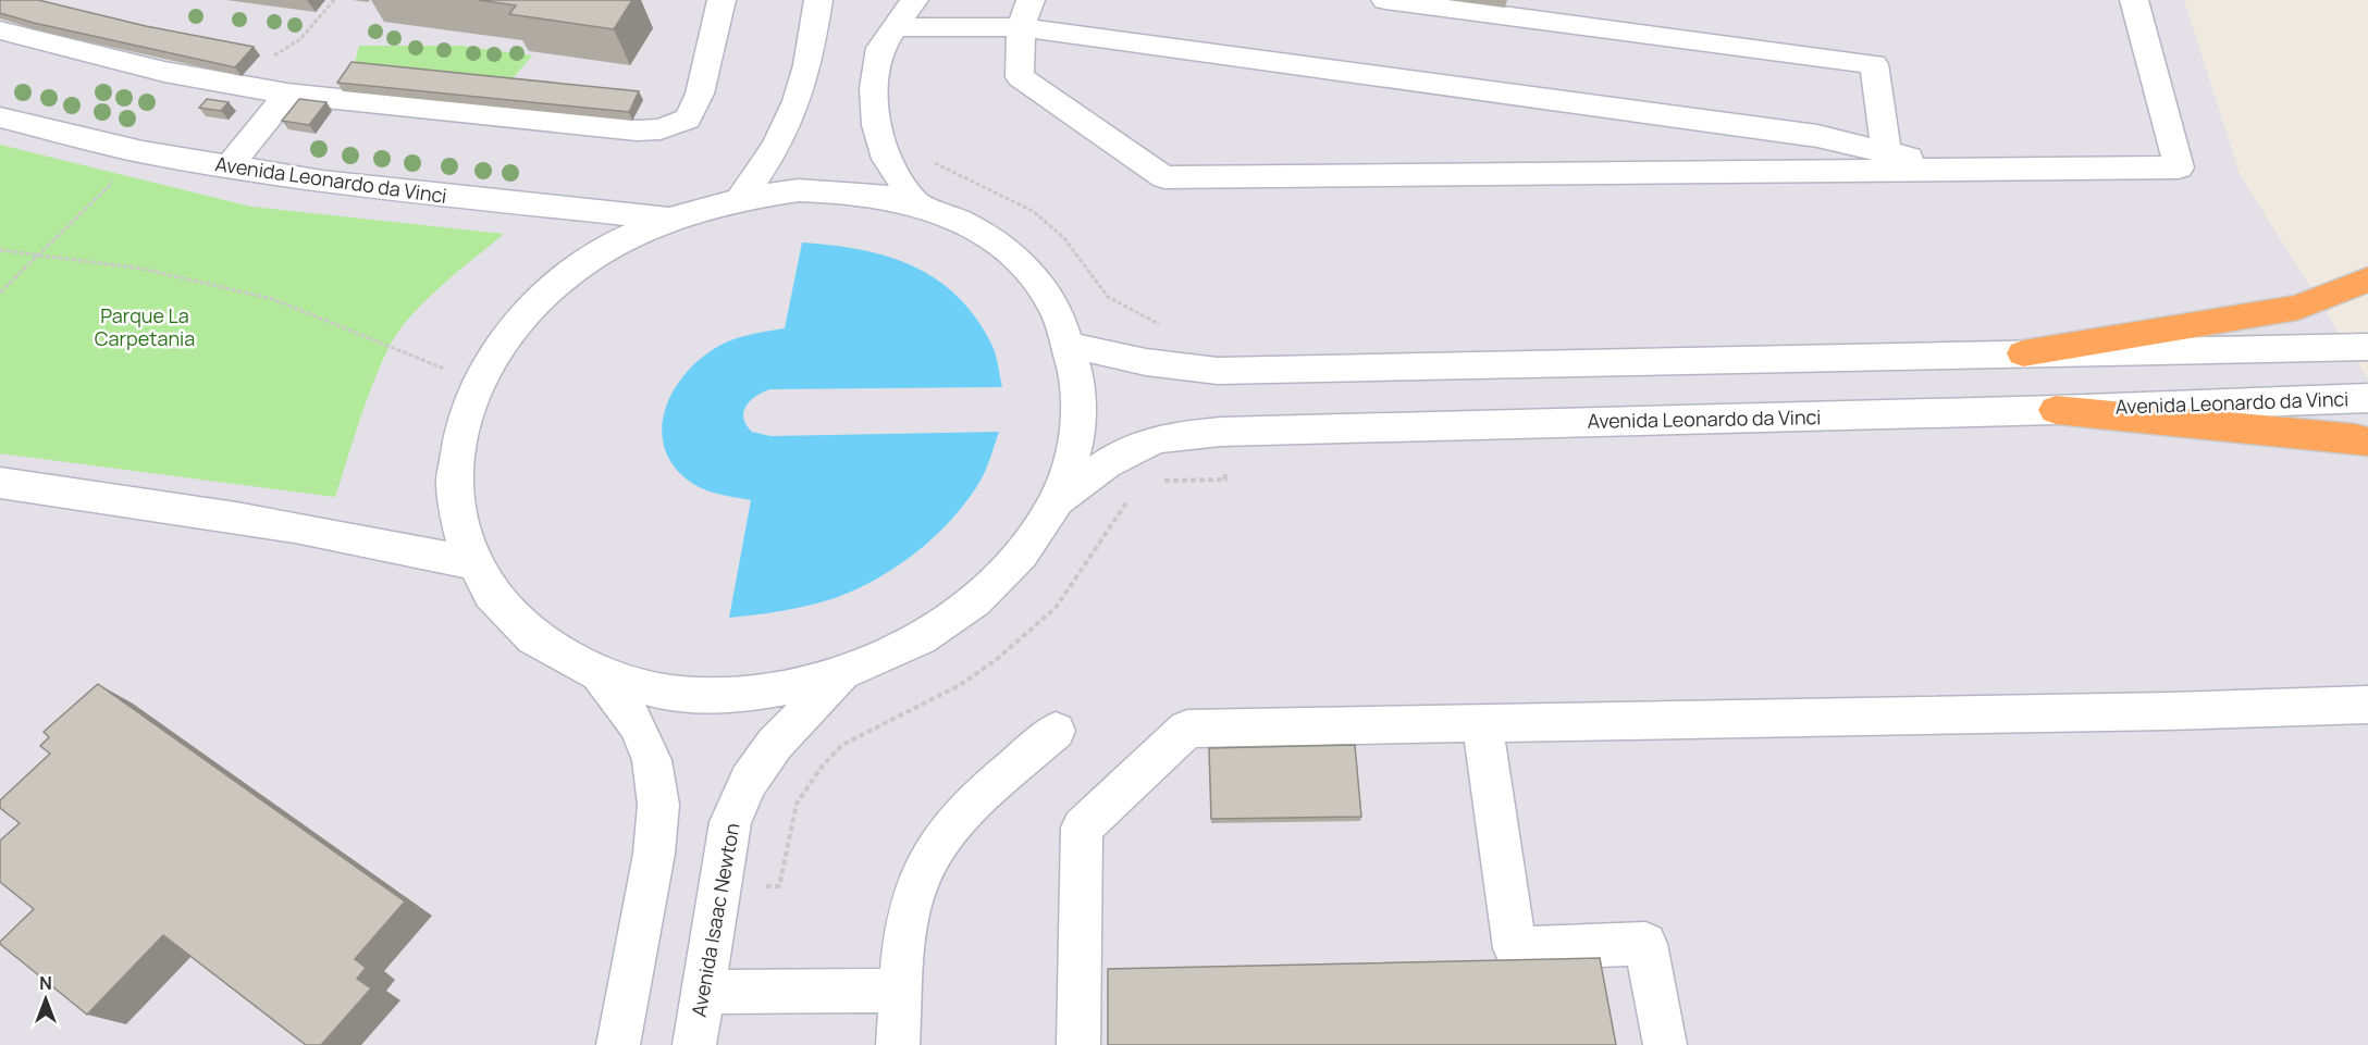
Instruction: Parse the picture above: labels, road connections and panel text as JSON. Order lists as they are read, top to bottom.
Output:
{
  "streets": {
    "street": ["Avenida Leonardo da Vinci", "Avenida Isaac Newton"]
  },
  "parks": ["Parque La Carpetania"],
  "north": "top"
}
